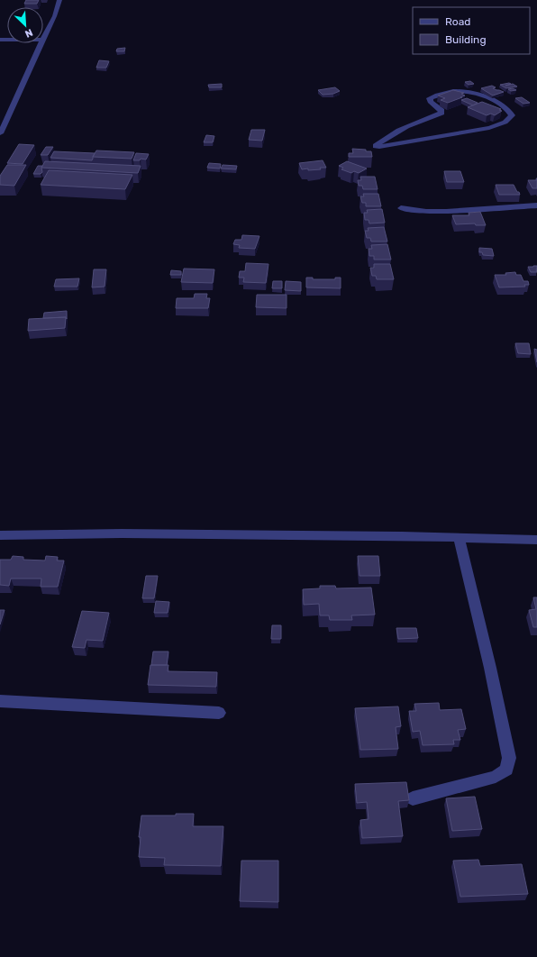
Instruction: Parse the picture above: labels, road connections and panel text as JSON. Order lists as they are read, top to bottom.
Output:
{
  "legend": ["Road", "Building"],
  "north": "bottom right"
}
